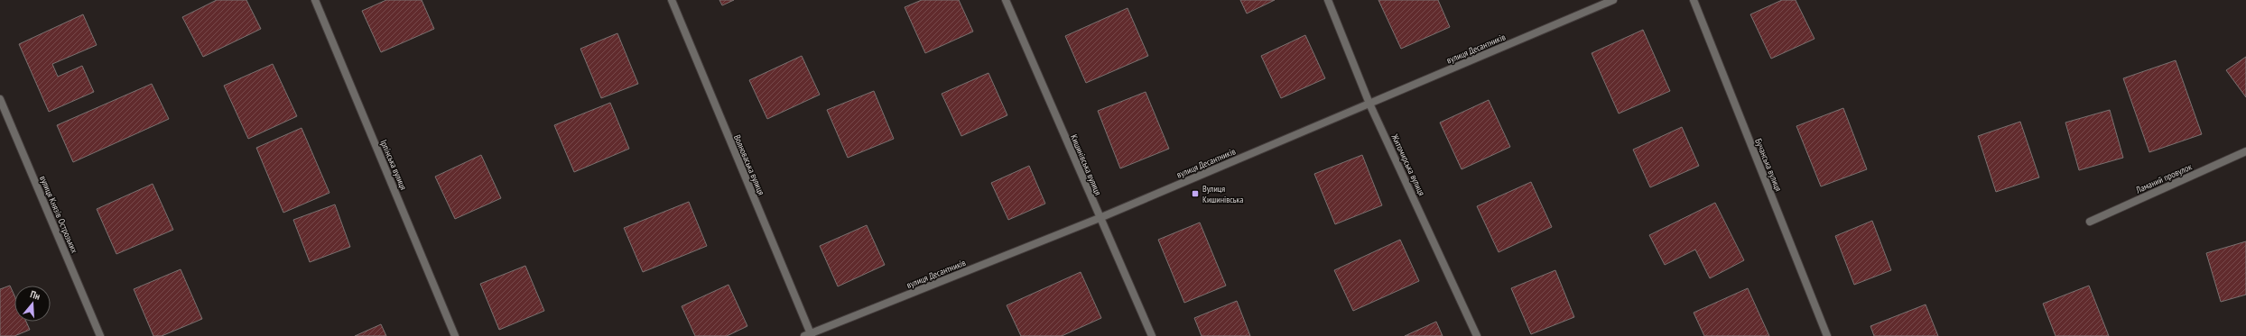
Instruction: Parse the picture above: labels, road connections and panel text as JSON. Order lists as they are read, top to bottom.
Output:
{
  "streets": {
    "street": [
      "вулиця Десантників",
      "Ірпінська вулиця",
      "Волноваська вулиця",
      "Кишинівська вулиця",
      "Житомирська вулиця",
      "Бучанська вулиця",
      "Ламаний провулок",
      "вулиця Князів Острозьких"
    ]
  },
  "crossings": [
    ["вулиця Десантників", "Волноваська вулиця"],
    ["вулиця Десантників", "Кишинівська вулиця"],
    ["вулиця Десантників", "Житомирська вулиця"]
  ],
  "places": {
    "transit": ["Вулиця Кишинівська"]
  },
  "north": "top"
}
